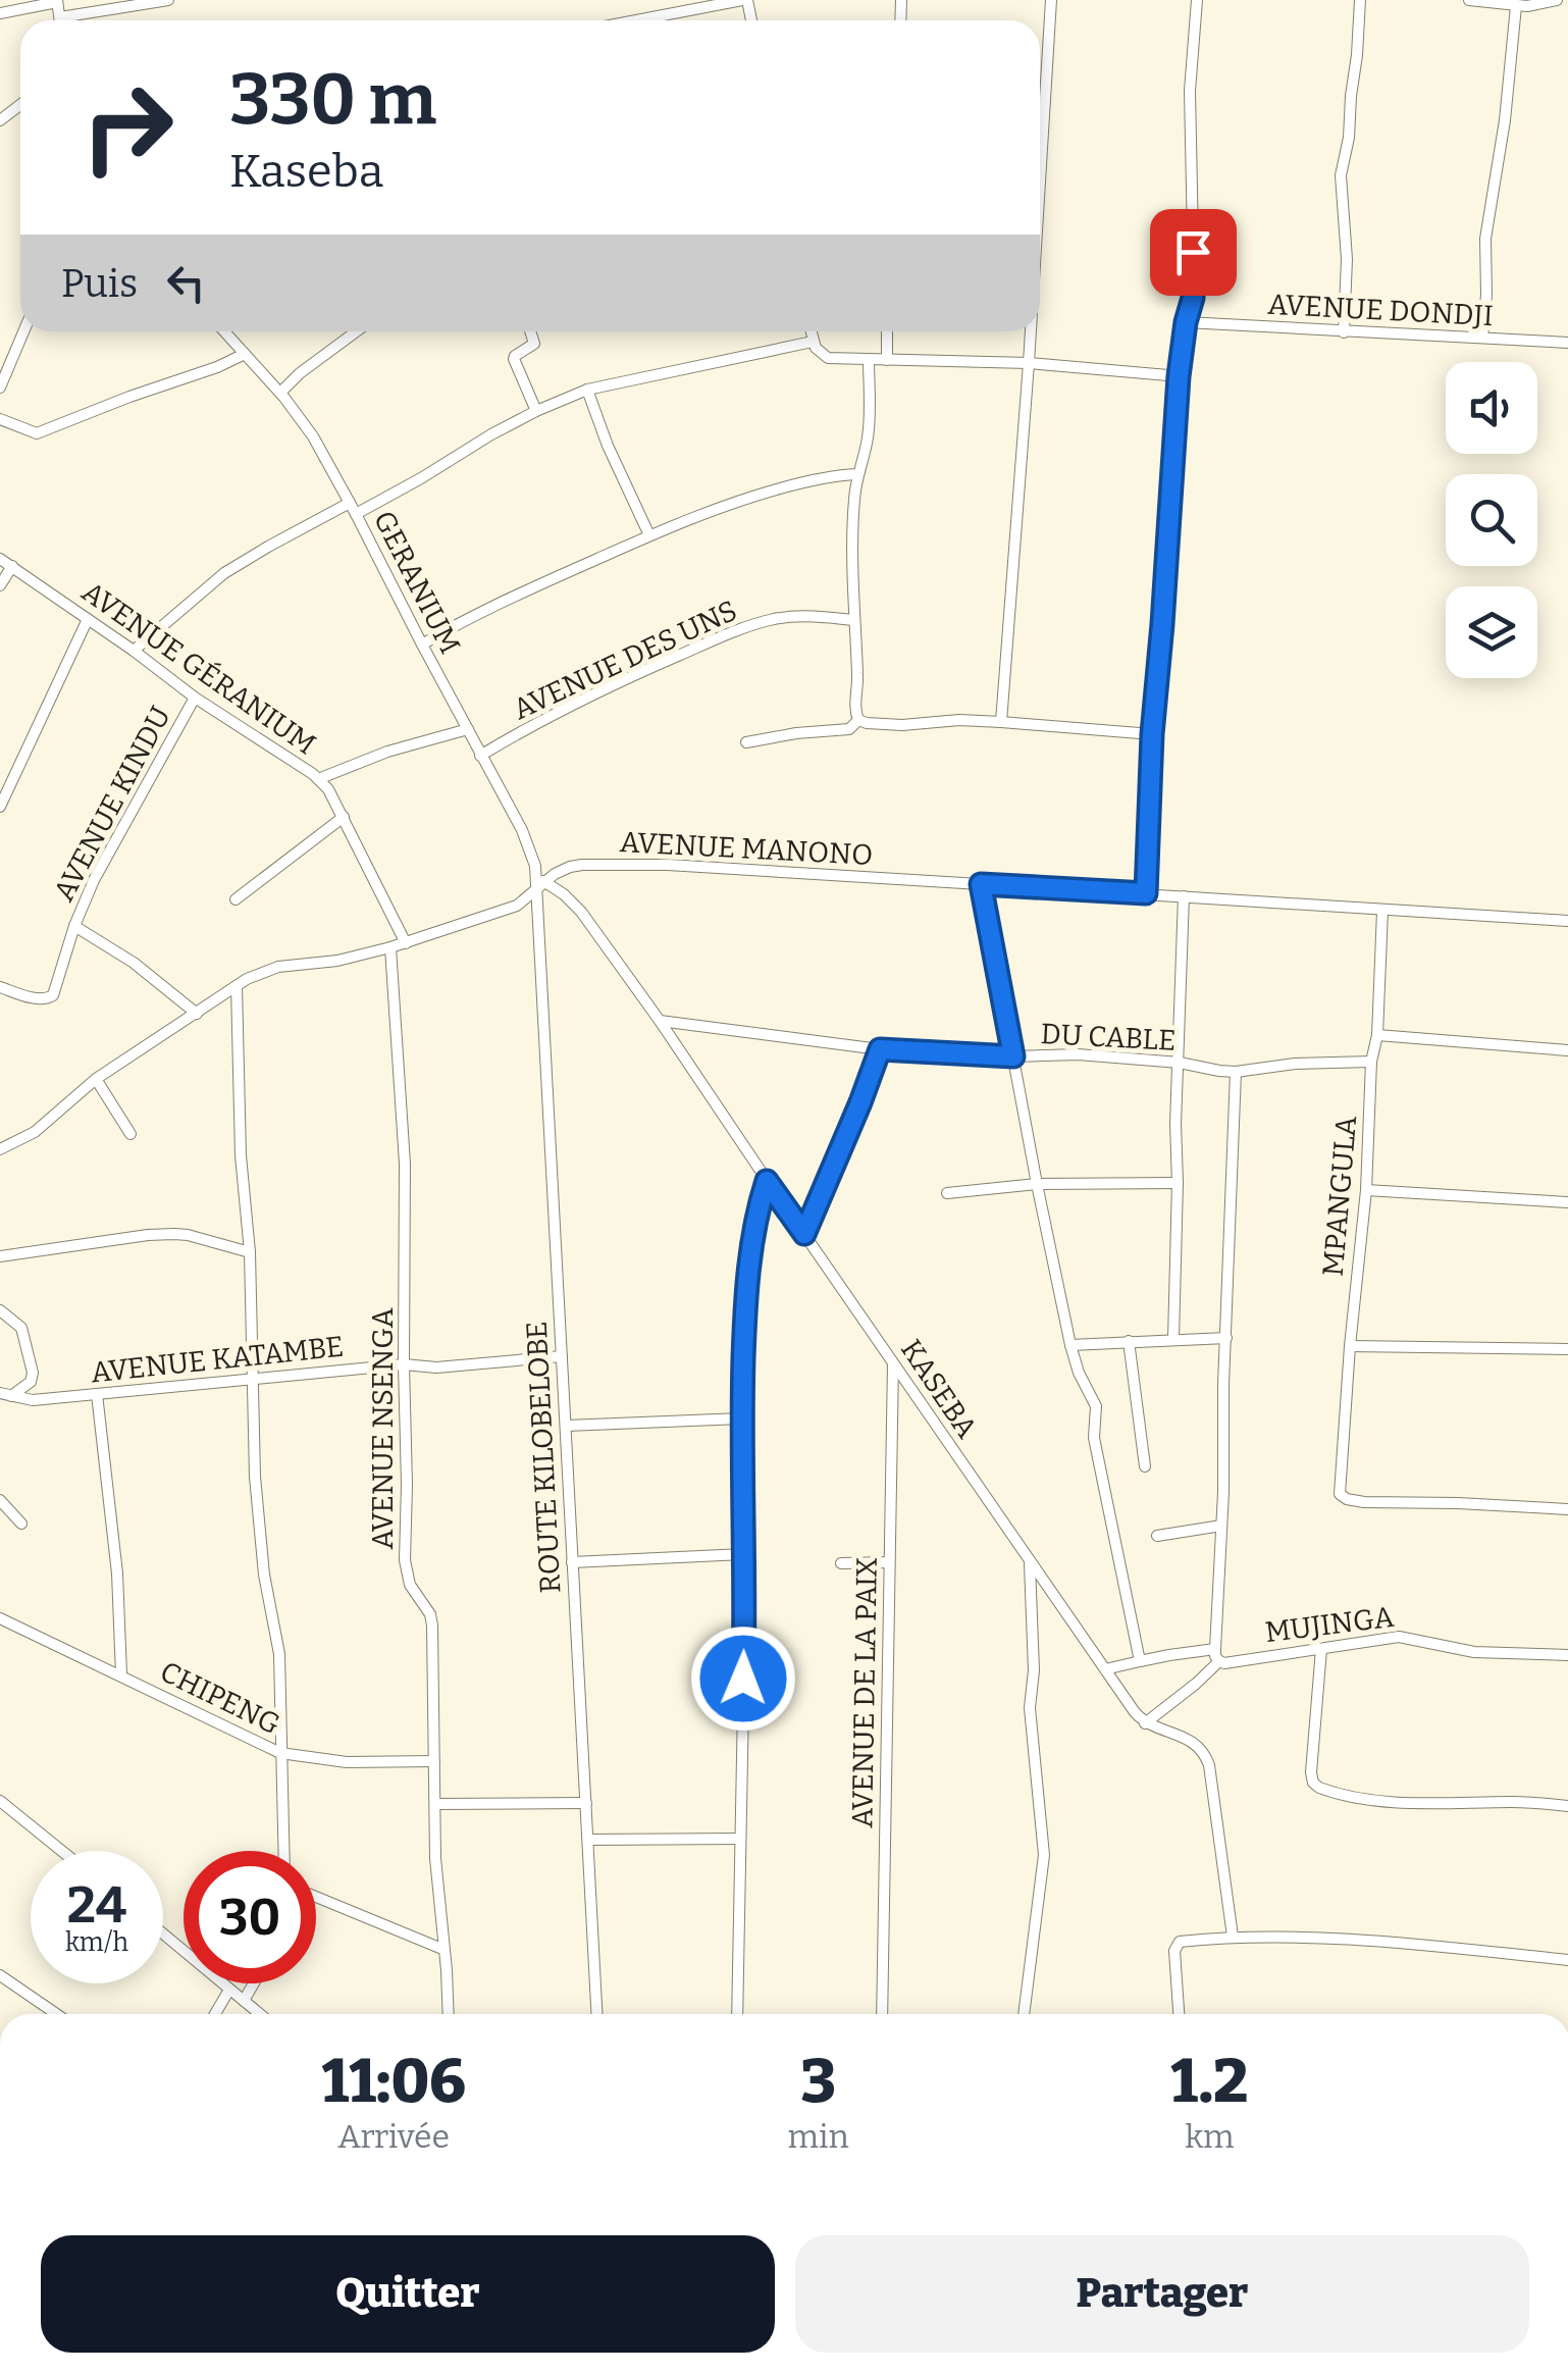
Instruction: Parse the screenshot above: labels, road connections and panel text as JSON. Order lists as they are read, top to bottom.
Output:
{
  "streets": {
    "street": [
      "AVENUE DONDJI",
      "GERANIUM",
      "AVENUE DES UNS",
      "AVENUE GÉRANIUM",
      "AVENUE KINDU",
      "AVENUE MANONO",
      "DU CABLE",
      "MPANGULA",
      "AVENUE KATAMBE",
      "KASEBA",
      "AVENUE NSENGA",
      "ROUTE KILOBELOBE",
      "MUJINGA",
      "AVENUE DE LA PAIX",
      "CHIPENG"
    ]
  },
  "crossings": [
    ["GERANIUM", "AVENUE DES UNS"],
    ["GERANIUM", "AVENUE MANONO"],
    ["GERANIUM", "KASEBA"],
    ["GERANIUM", "ROUTE KILOBELOBE"],
    ["AVENUE GÉRANIUM", "AVENUE KINDU"],
    ["AVENUE GÉRANIUM", "AVENUE MANONO"],
    ["AVENUE MANONO", "MPANGULA"],
    ["AVENUE MANONO", "KASEBA"],
    ["AVENUE MANONO", "AVENUE NSENGA"],
    ["AVENUE MANONO", "ROUTE KILOBELOBE"],
    ["DU CABLE", "MPANGULA"],
    ["DU CABLE", "KASEBA"],
    ["AVENUE KATAMBE", "AVENUE NSENGA"],
    ["AVENUE KATAMBE", "ROUTE KILOBELOBE"],
    ["KASEBA", "ROUTE KILOBELOBE"],
    ["KASEBA", "MUJINGA"],
    ["KASEBA", "AVENUE DE LA PAIX"],
    ["AVENUE NSENGA", "CHIPENG"]
  ],
  "page": {
    "turn": ["330 m", "Kaseba"],
    "then": "Puis",
    "speed": "24 km/h",
    "limit": "30",
    "eta": [
      "11:06",
      "Arrivée",
      "3",
      "min",
      "1.2",
      "km"
    ],
    "buttons": ["Quitter", "Partager"]
  }
}
